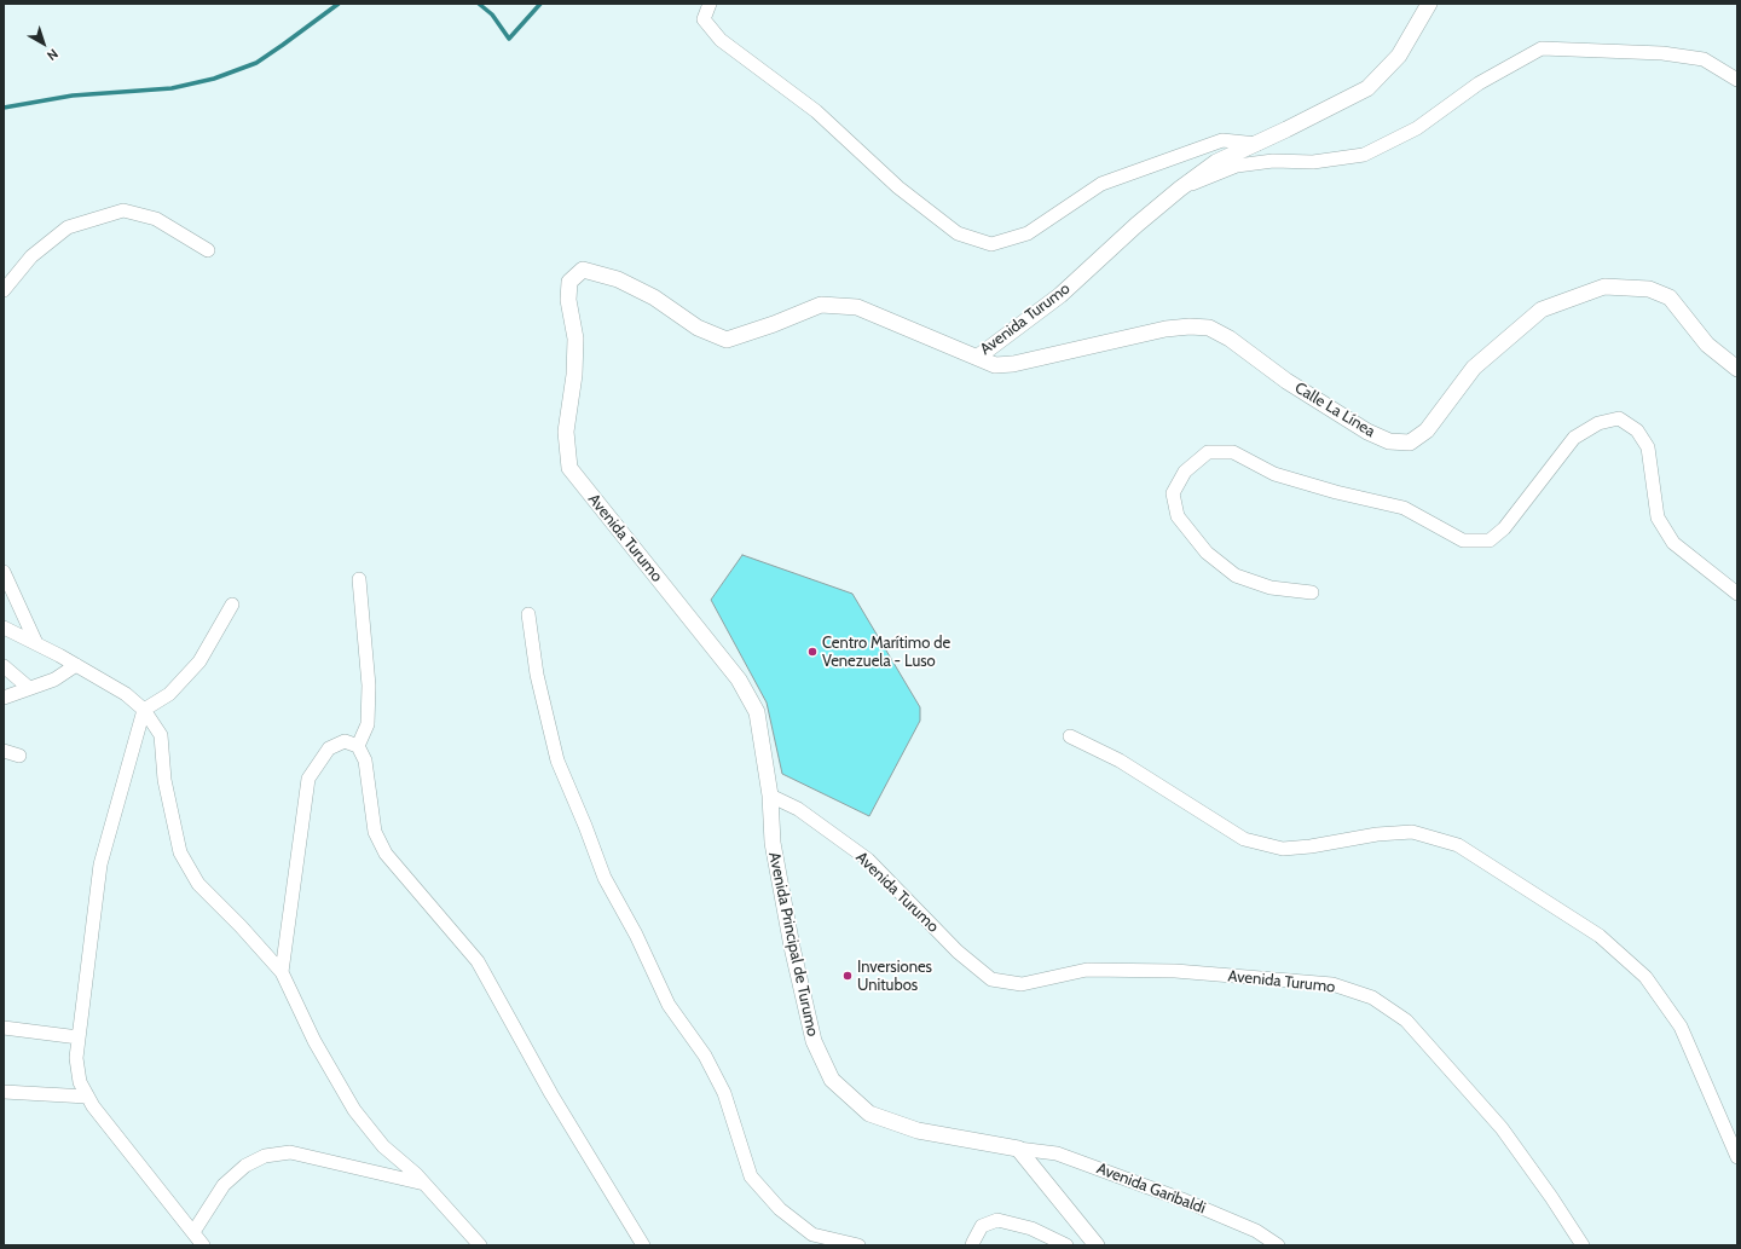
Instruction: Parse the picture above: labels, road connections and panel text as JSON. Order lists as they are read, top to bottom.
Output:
{
  "streets": {
    "street": [
      "Avenida Turumo",
      "Calle La Línea",
      "Avenida Principal de Turumo",
      "Avenida Garibaldi"
    ]
  },
  "crossings": [
    ["Avenida Turumo", "Calle La Línea"],
    ["Avenida Turumo", "Avenida Principal de Turumo"],
    ["Avenida Principal de Turumo", "Avenida Garibaldi"]
  ],
  "places": ["Centro Marítimo de Venezuela - Luso", "Inversiones Unitubos"],
  "north": "bottom right"
}
